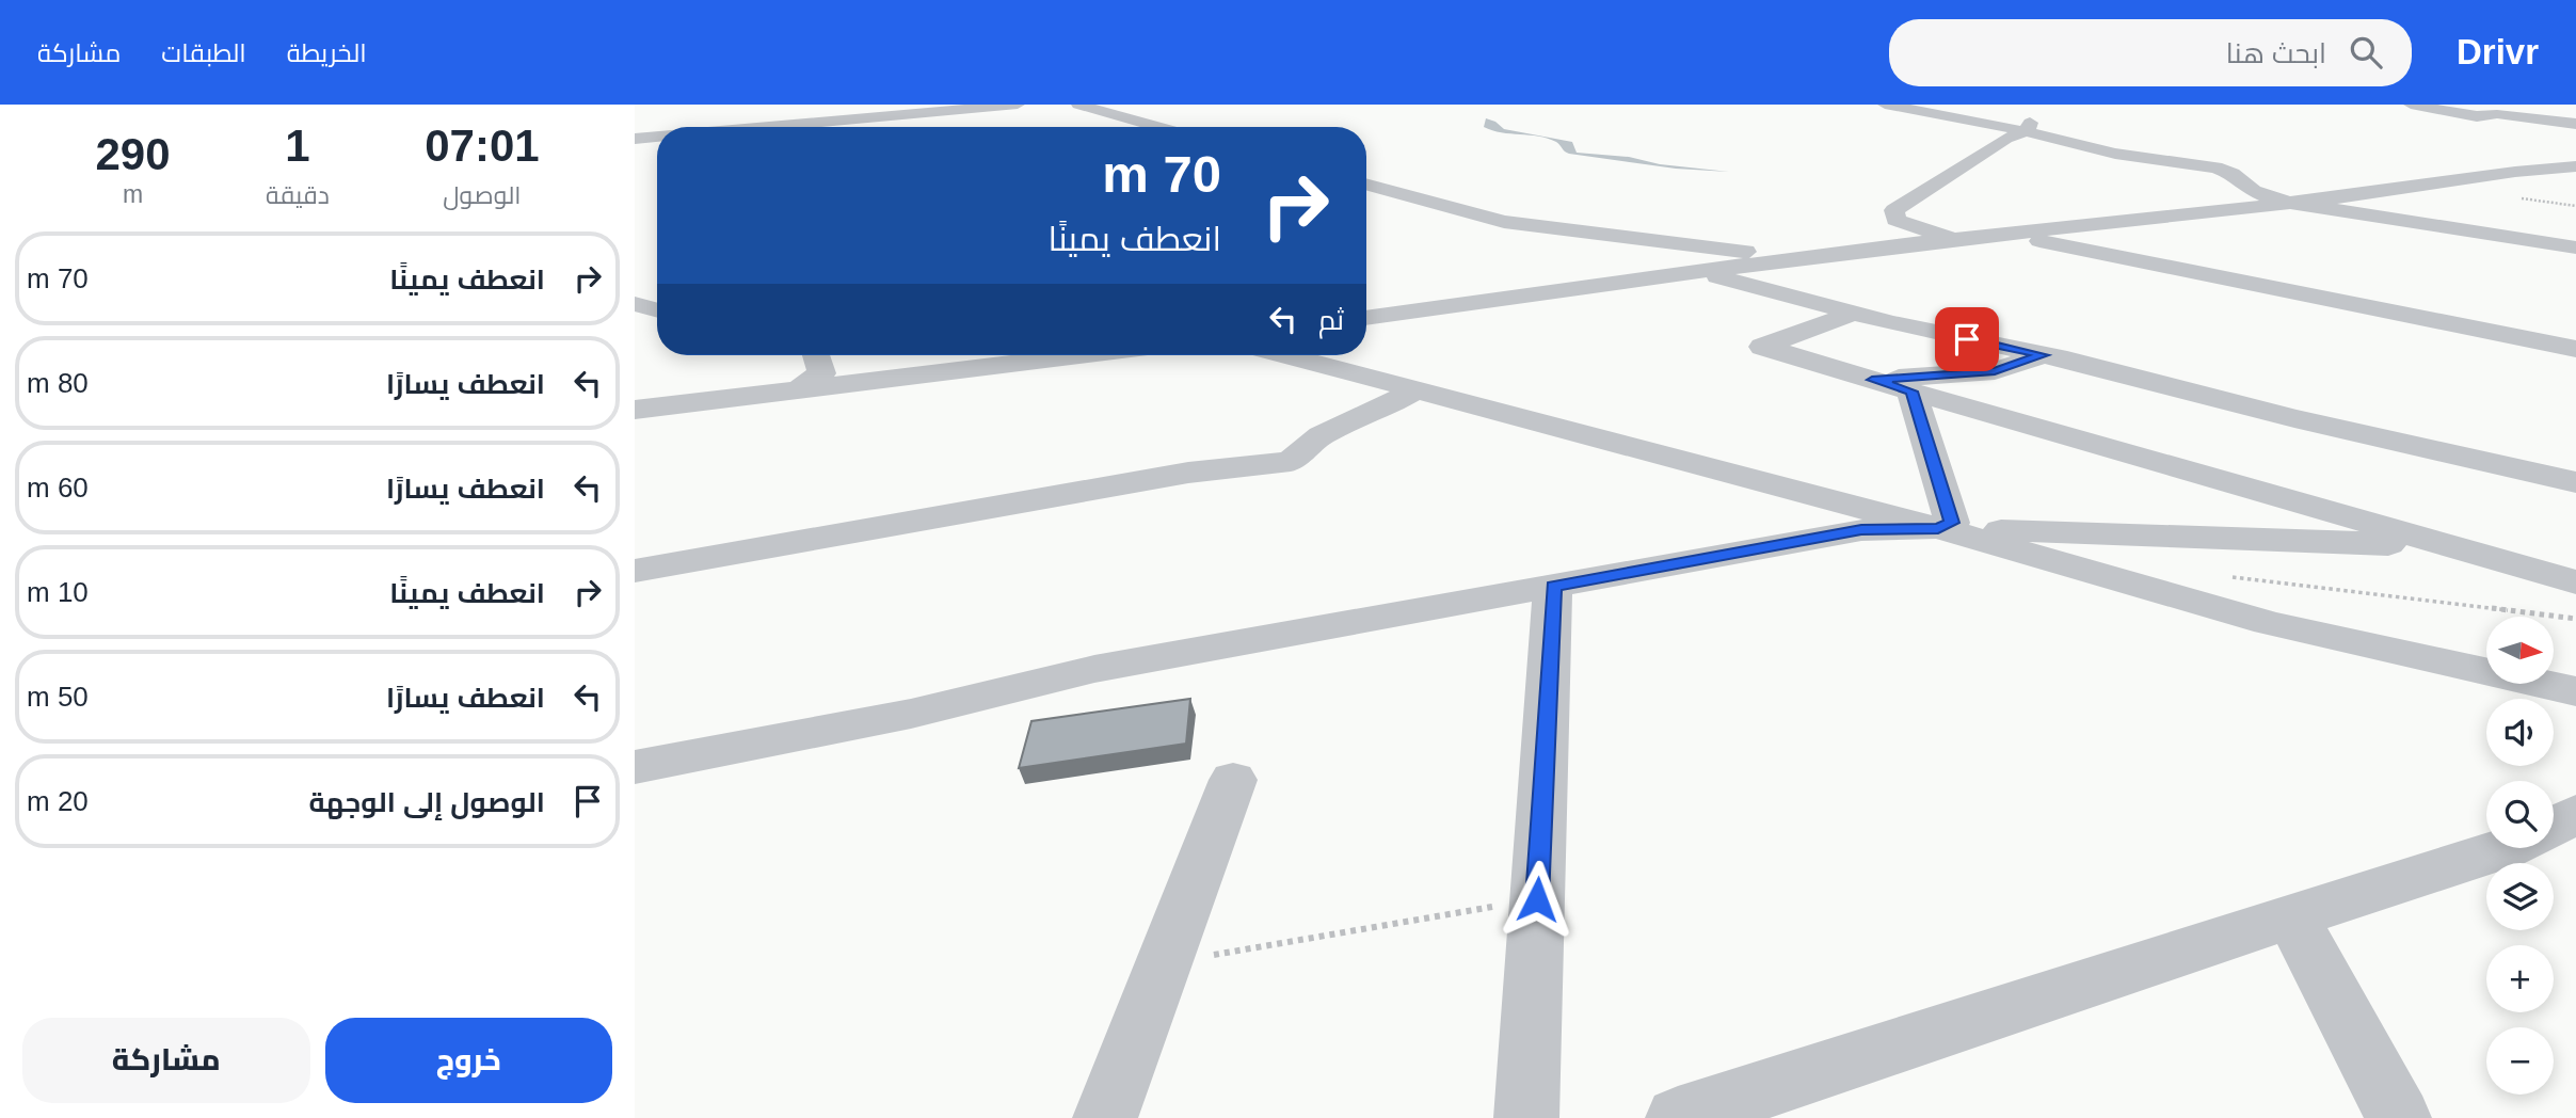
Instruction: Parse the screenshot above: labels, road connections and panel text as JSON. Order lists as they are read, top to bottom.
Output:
{
  "north": "right",
  "page": {
    "header": "Drivr",
    "search": "ابحث هنا",
    "nav": ["الخريطة", "الطبقات", "مشاركة"],
    "eta": [
      "07:01",
      "الوصول",
      "1",
      "دقيقة",
      "290",
      "m"
    ],
    "turn": ["70 m", "انعطف يمينًا"],
    "list": [
      {
        "name": "انعطف يمينًا",
        "value": "70 m"
      },
      {
        "name": "انعطف يسارًا",
        "value": "80 m"
      },
      {
        "name": "انعطف يسارًا",
        "value": "60 m"
      },
      {
        "name": "انعطف يمينًا",
        "value": "10 m"
      },
      {
        "name": "انعطف يسارًا",
        "value": "50 m"
      },
      {
        "name": "الوصول إلى الوجهة",
        "value": "20 m"
      }
    ],
    "then": "ثم",
    "map_buttons": ["+", "−"],
    "buttons": ["خروج", "مشاركة"]
  }
}
